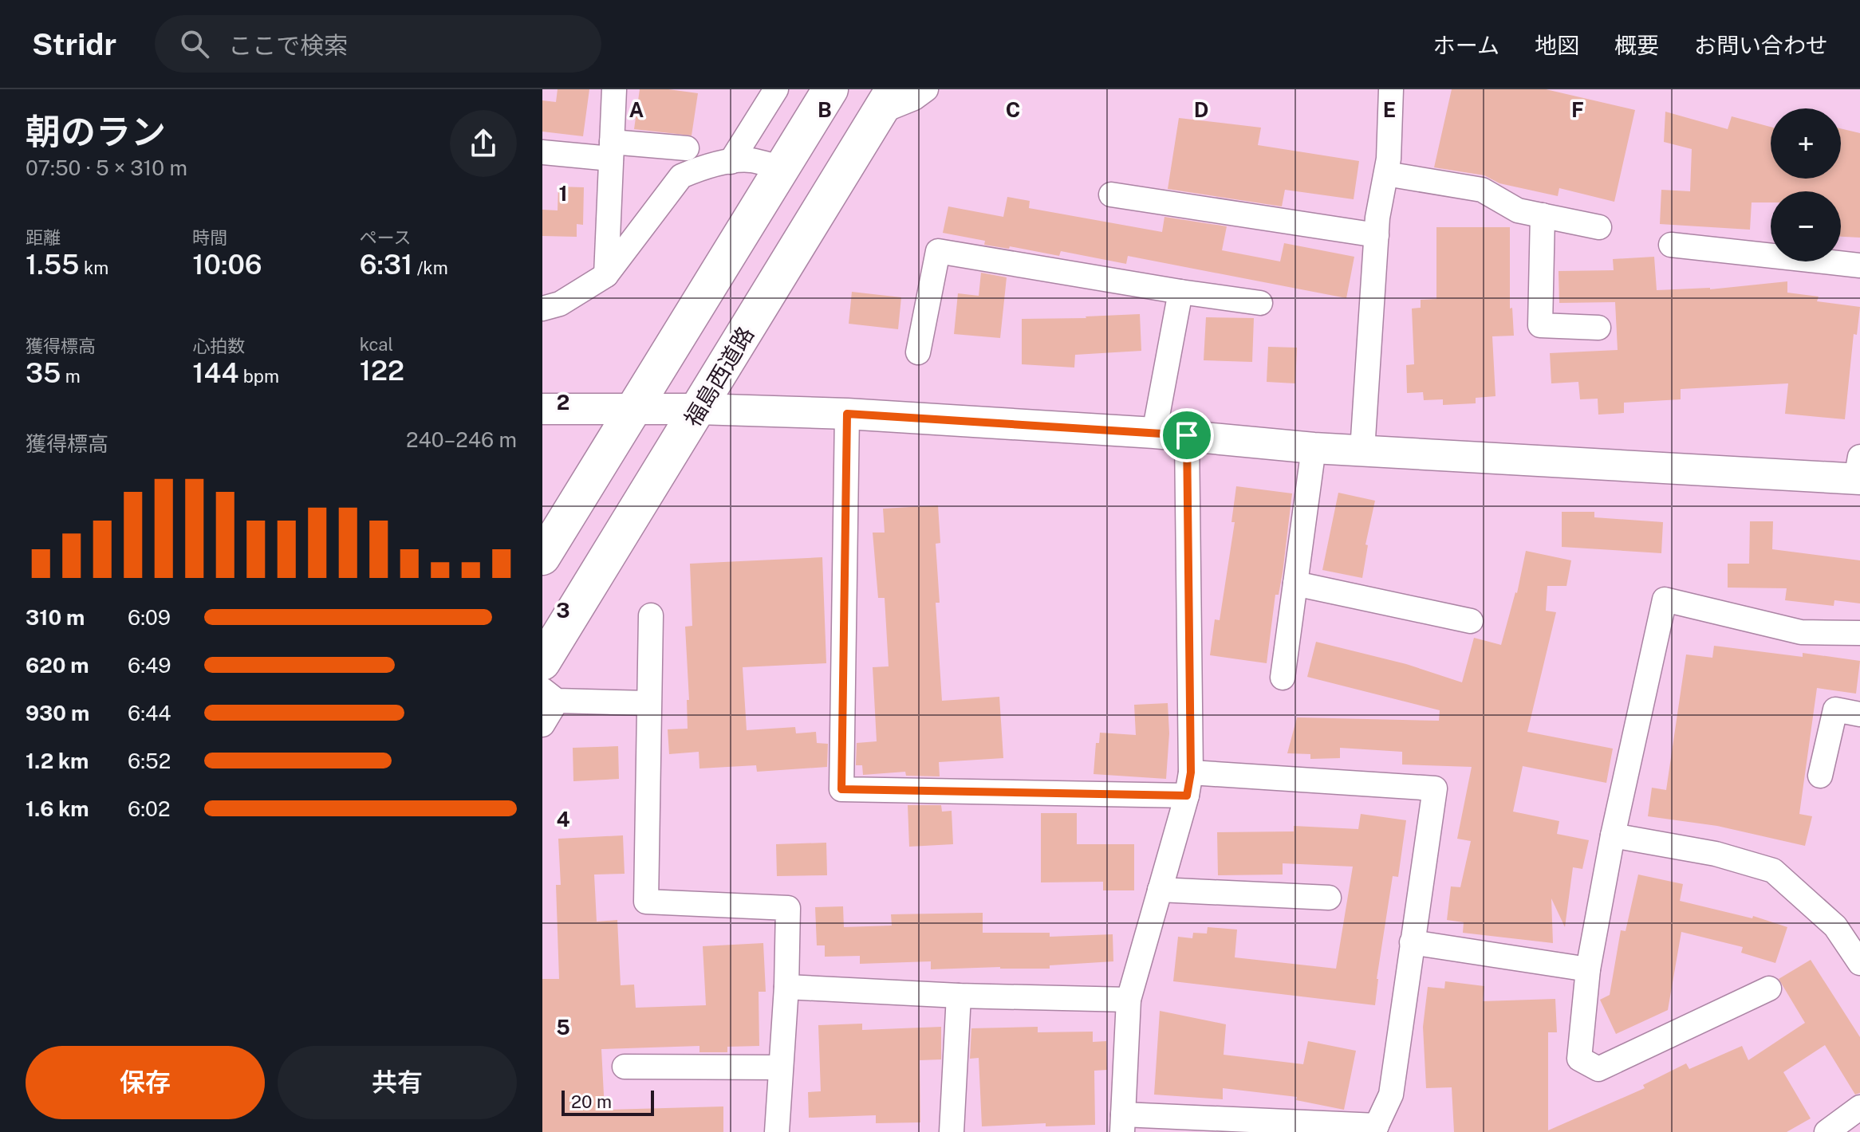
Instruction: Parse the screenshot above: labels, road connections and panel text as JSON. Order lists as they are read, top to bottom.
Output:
{
  "streets": {
    "highway": ["福島西道路"]
  },
  "scale_bar": "20 m",
  "page": {
    "header": "Stridr",
    "search": "ここで検索",
    "nav": [
      "ホーム",
      "地図",
      "概要",
      "お問い合わせ"
    ],
    "heading": ["朝のラン", "07:50 · 5 × 310 m"],
    "map_buttons": ["+", "−"],
    "stats": [
      ["距離", "1.55 km"],
      ["時間", "10:06"],
      ["ペース", "6:31 /km"],
      ["獲得標高", "35 m"],
      ["心拍数", "144 bpm"],
      ["kcal", "122"]
    ],
    "chart": ["獲得標高", "240–246 m"],
    "list": [
      {
        "name": "310 m",
        "note": "6:09"
      },
      {
        "name": "620 m",
        "note": "6:49"
      },
      {
        "name": "930 m",
        "note": "6:44"
      },
      {
        "name": "1.2 km",
        "note": "6:52"
      },
      {
        "name": "1.6 km",
        "note": "6:02"
      }
    ],
    "buttons": ["保存", "共有"],
    "scale": "20 m"
  },
  "grid": {
    "columns": [
      "A",
      "B",
      "C",
      "D",
      "E",
      "F"
    ],
    "rows": [
      "1",
      "2",
      "3",
      "4",
      "5"
    ]
  }
}
